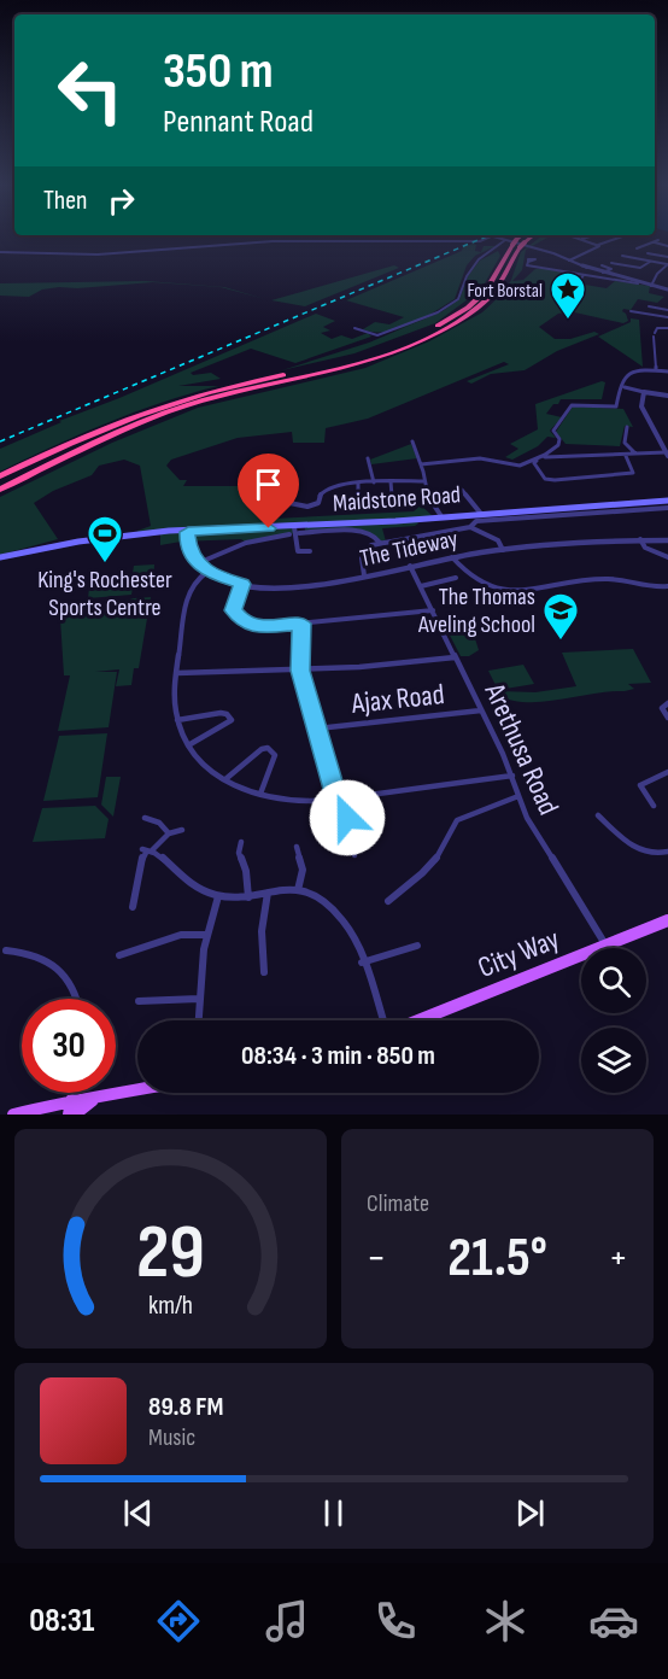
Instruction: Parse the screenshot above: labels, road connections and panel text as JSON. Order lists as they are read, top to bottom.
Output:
{
  "streets": {
    "main road": ["Maidstone Road", "City Way"],
    "street": ["The Tideway", "Ajax Road", "Arethusa Road"]
  },
  "crossings": [
    ["The Tideway", "Arethusa Road"],
    ["Ajax Road", "Arethusa Road"],
    ["Arethusa Road", "City Way"]
  ],
  "places": {
    "place": ["Fort Borstal"],
    "sports": ["King's Rochester Sports Centre"],
    "school or university": ["The Thomas Aveling School"]
  },
  "page": {
    "turn": ["350 m", "Pennant Road"],
    "then": "Then",
    "limit": "30",
    "trip": "08:34 · 3 min · 850 m",
    "tile": "Climate",
    "heat": ["−", "21.5°", "+"],
    "song": ["89.8 FM", "Music"],
    "tabs": "08:31",
    "gauge": ["29", "km/h"]
  }
}
